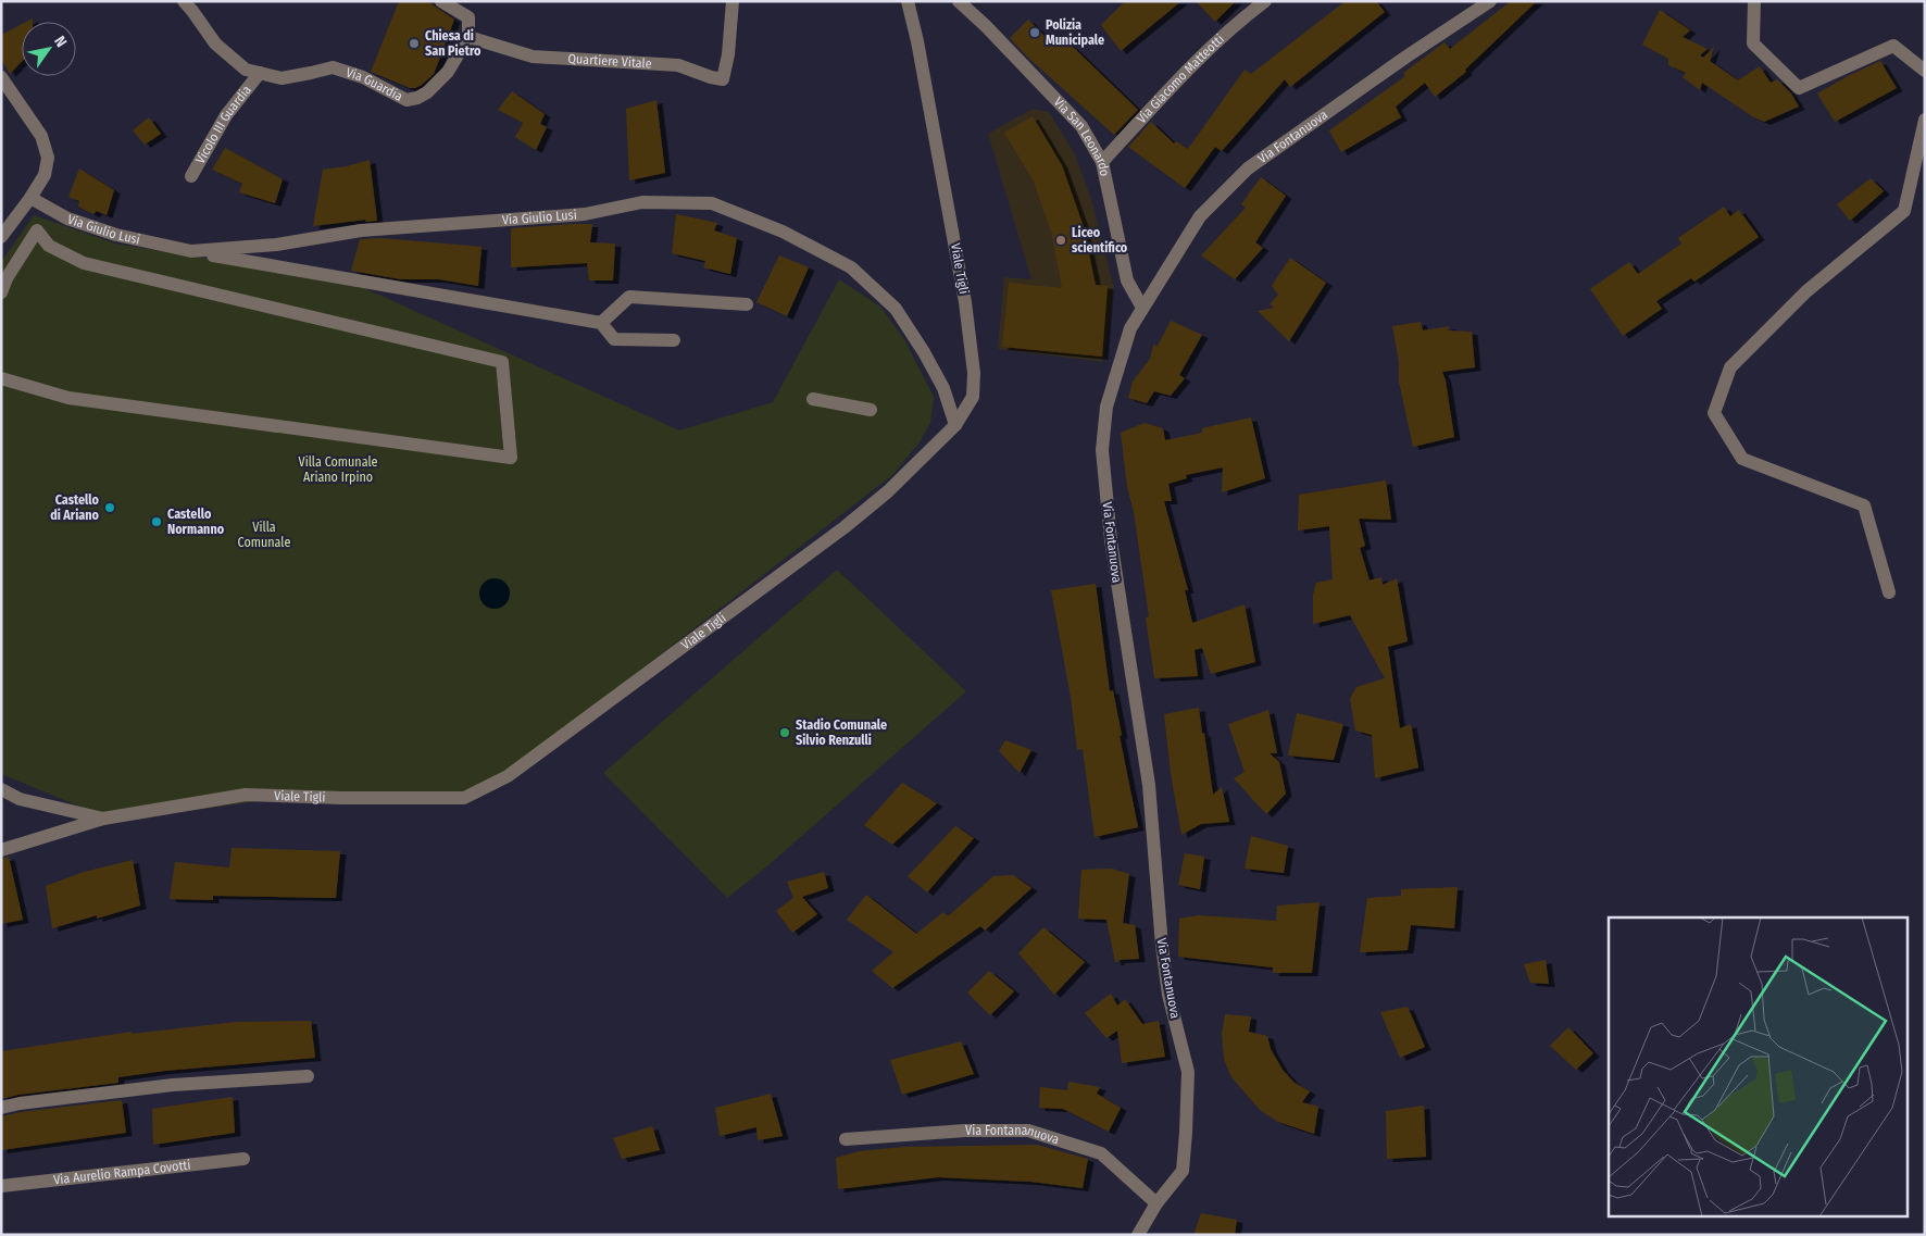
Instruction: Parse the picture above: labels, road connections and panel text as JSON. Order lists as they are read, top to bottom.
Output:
{
  "streets": {
    "street": [
      "Quartiere Vitale",
      "Via Giacomo Matteotti",
      "Via Guardia",
      "Vicolo III Guardia",
      "Via Fontanuova",
      "Via San Leonardo",
      "Via Giulio Lusi",
      "Viale Tigli",
      "Via Fontananuova",
      "Via Aurelio Rampa Covotti"
    ]
  },
  "crossings": [
    ["Quartiere Vitale", "Via Guardia"],
    ["Via Giacomo Matteotti", "Via San Leonardo"],
    ["Via Guardia", "Vicolo III Guardia"],
    ["Via Fontanuova", "Via San Leonardo"],
    ["Via Fontanuova", "Via Fontananuova"],
    ["Via Giulio Lusi", "Viale Tigli"]
  ],
  "parks": ["Villa Comunale Ariano Irpino", "Villa Comunale"],
  "places": [
    "Polizia Municipale",
    "Chiesa di San Pietro",
    "Liceo scientifico",
    "Castello di Ariano",
    "Castello Normanno",
    "Stadio Comunale Silvio Renzulli"
  ],
  "north": "top right"
}
